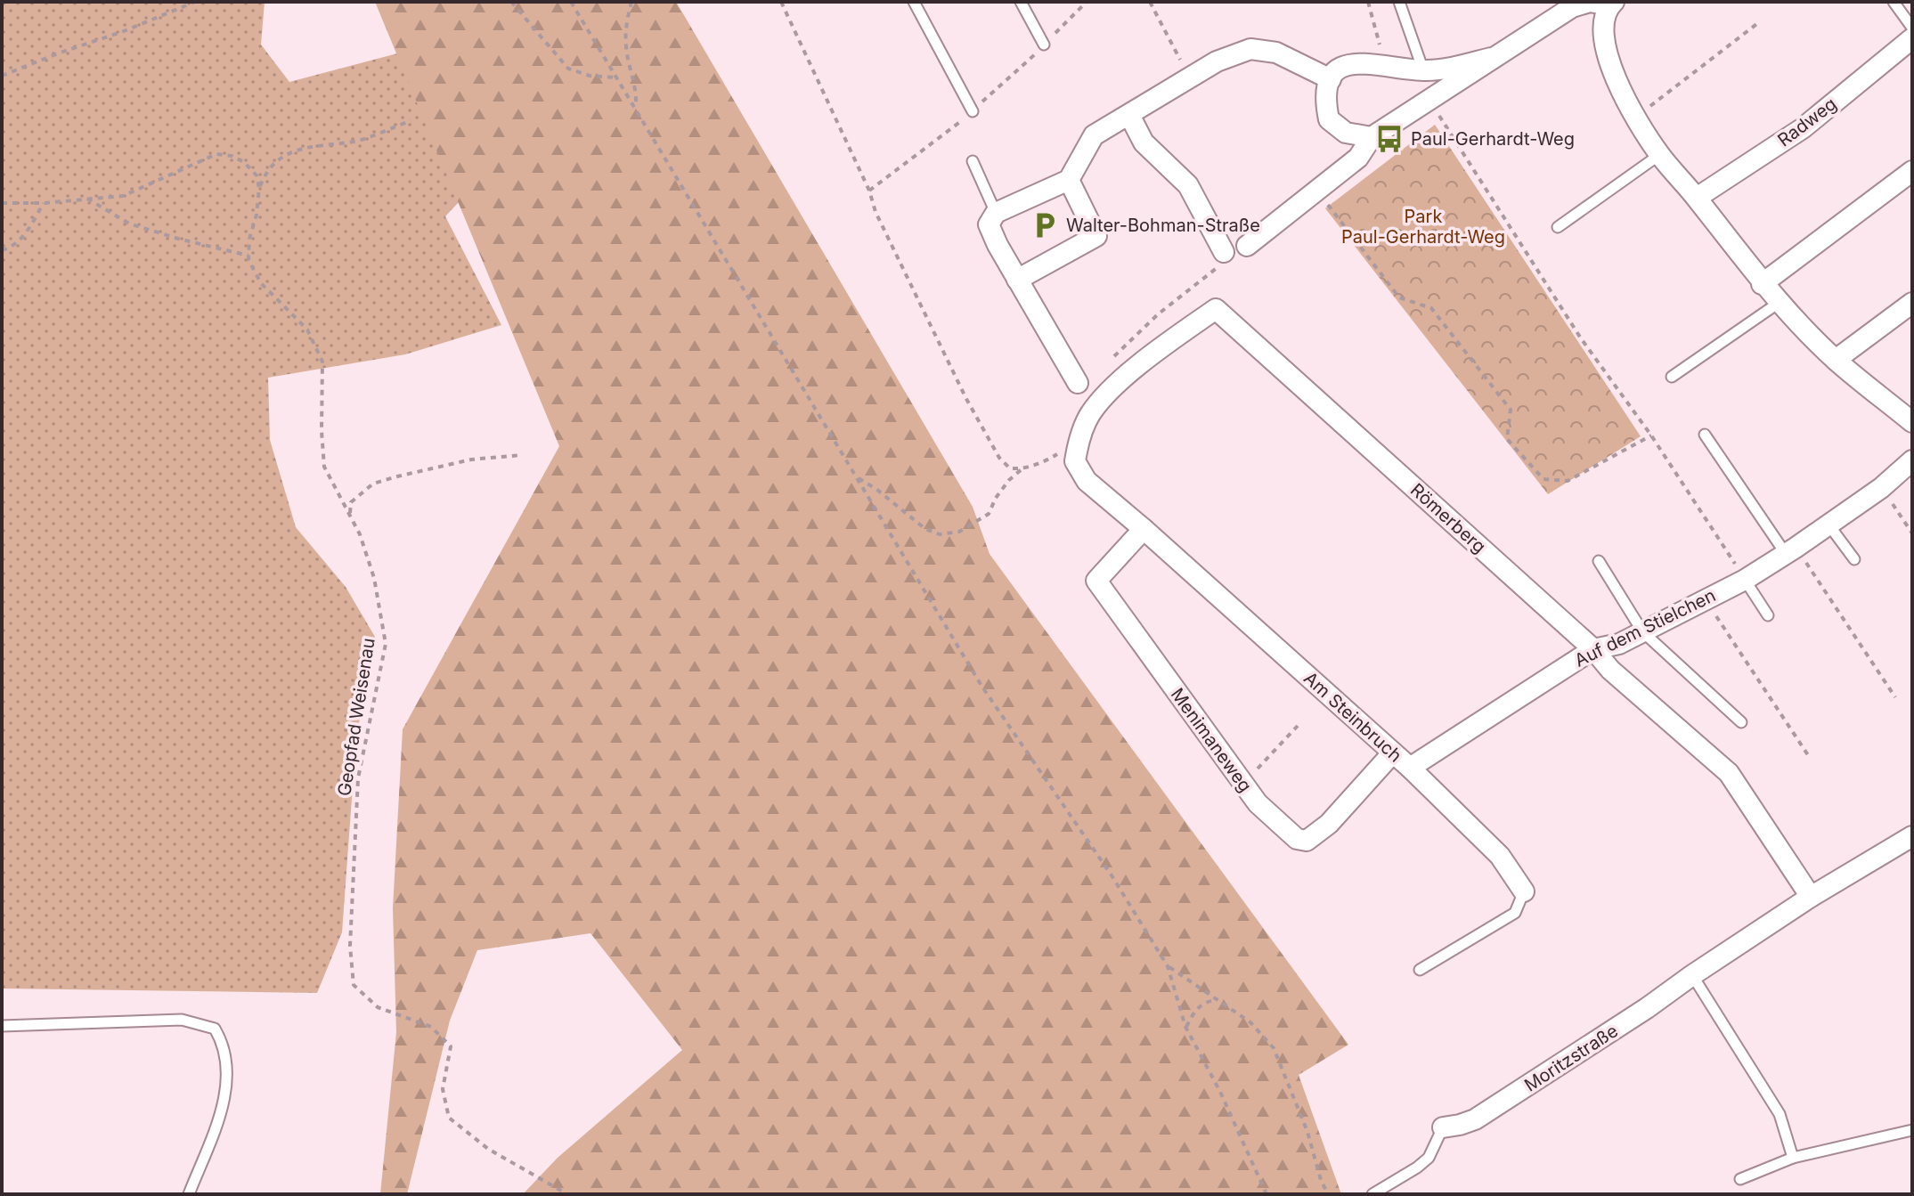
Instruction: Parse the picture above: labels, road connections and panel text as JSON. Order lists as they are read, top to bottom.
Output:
{
  "streets": {
    "street": [
      "Radweg",
      "Römerberg",
      "Auf dem Stielchen",
      "Am Steinbruch",
      "Menimaneweg",
      "Moritzstraße"
    ],
    "path": ["Geopfad Weisenau"]
  },
  "crossings": [
    ["Römerberg", "Auf dem Stielchen"],
    ["Römerberg", "Am Steinbruch"],
    ["Römerberg", "Moritzstraße"],
    ["Auf dem Stielchen", "Am Steinbruch"],
    ["Am Steinbruch", "Menimaneweg"]
  ],
  "parks": ["Park Paul-Gerhardt-Weg"],
  "places": {
    "bus stop": ["Paul-Gerhardt-Weg"],
    "parking": ["Walter-Bohman-Straße"]
  }
}
